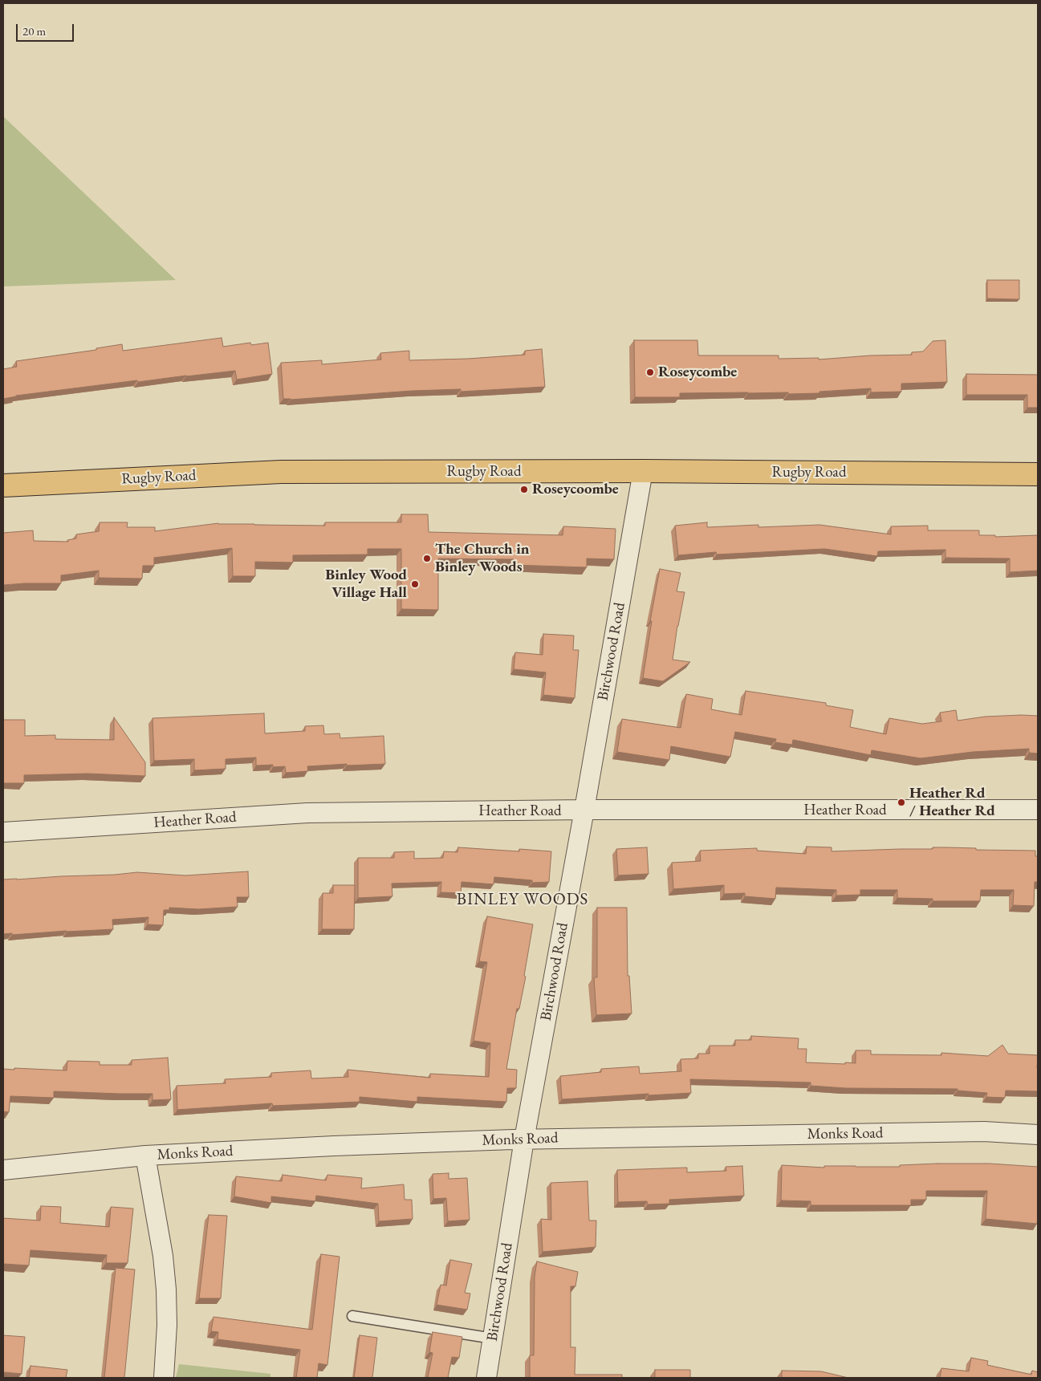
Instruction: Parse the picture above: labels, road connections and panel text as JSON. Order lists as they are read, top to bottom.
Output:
{
  "streets": {
    "main road": ["Rugby Road"],
    "street": ["Birchwood Road", "Heather Road", "Monks Road"]
  },
  "crossings": [
    ["Rugby Road", "Birchwood Road"],
    ["Birchwood Road", "Heather Road"],
    ["Birchwood Road", "Monks Road"]
  ],
  "districts": ["BINLEY WOODS"],
  "places": [
    "Roseycombe",
    "Roseycoombe",
    "The Church in Binley Woods",
    "Binley Wood Village Hall",
    "Heather Rd / Heather Rd"
  ],
  "scale_bar": "20 m"
}
